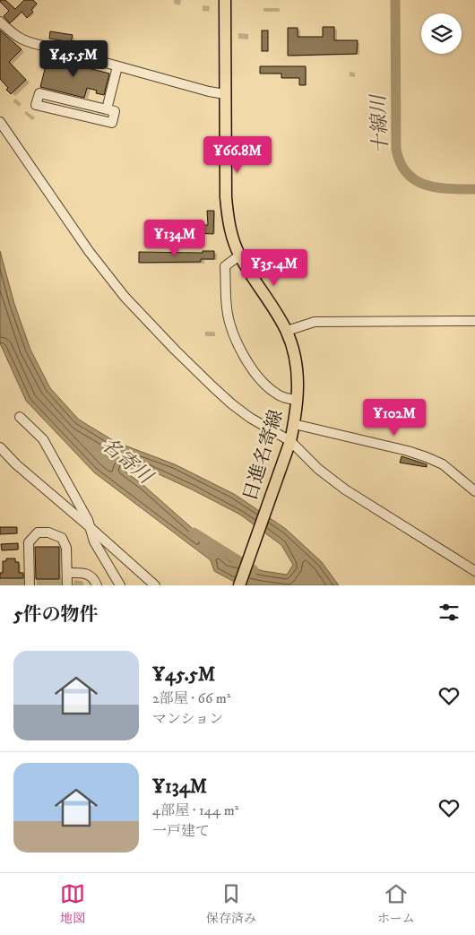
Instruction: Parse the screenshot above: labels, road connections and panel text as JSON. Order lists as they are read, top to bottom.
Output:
{
  "streets": {
    "main road": ["日進名寄線"]
  },
  "water": ["十線川", "名寄川"],
  "page": {
    "price": [
      "¥45.5M",
      "¥66.8M",
      "¥134M",
      "¥35.4M",
      "¥102M"
    ],
    "heading": "5件の物件",
    "list": [
      {
        "name": "¥45.5M",
        "note": "2部屋 · 66 m² · マンション"
      },
      {
        "name": "¥134M",
        "note": "4部屋 · 144 m² · 一戸建て"
      }
    ],
    "tabs": ["地図", "保存済み", "ホーム"]
  }
}
